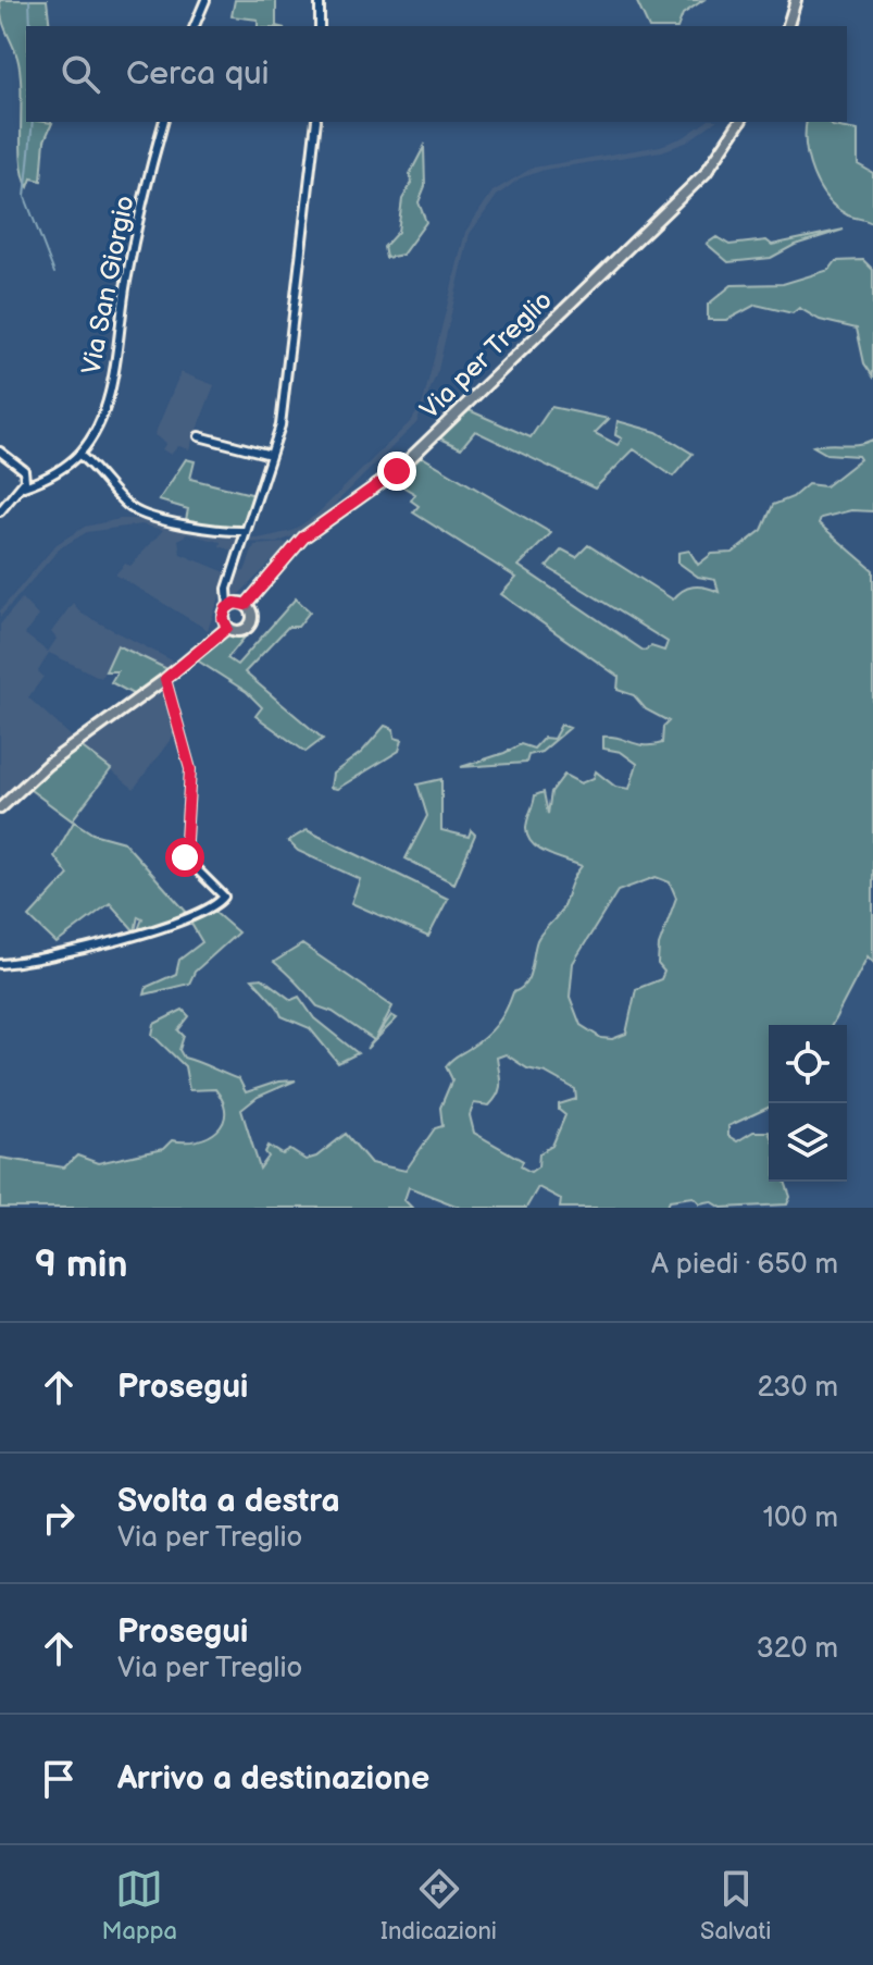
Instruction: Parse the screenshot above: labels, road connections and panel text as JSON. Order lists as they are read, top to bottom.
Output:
{
  "streets": {
    "main road": ["Via per Treglio"],
    "street": ["Via San Giorgio"]
  },
  "page": {
    "search": "Cerca qui",
    "heading": ["9 min", "A piedi · 650 m"],
    "list": [
      ["Prosegui", "230 m"],
      ["Svolta a destra", "Via per Treglio", "100 m"],
      ["Prosegui", "Via per Treglio", "320 m"],
      "Arrivo a destinazione"
    ],
    "nav": ["Mappa", "Indicazioni", "Salvati"]
  }
}
